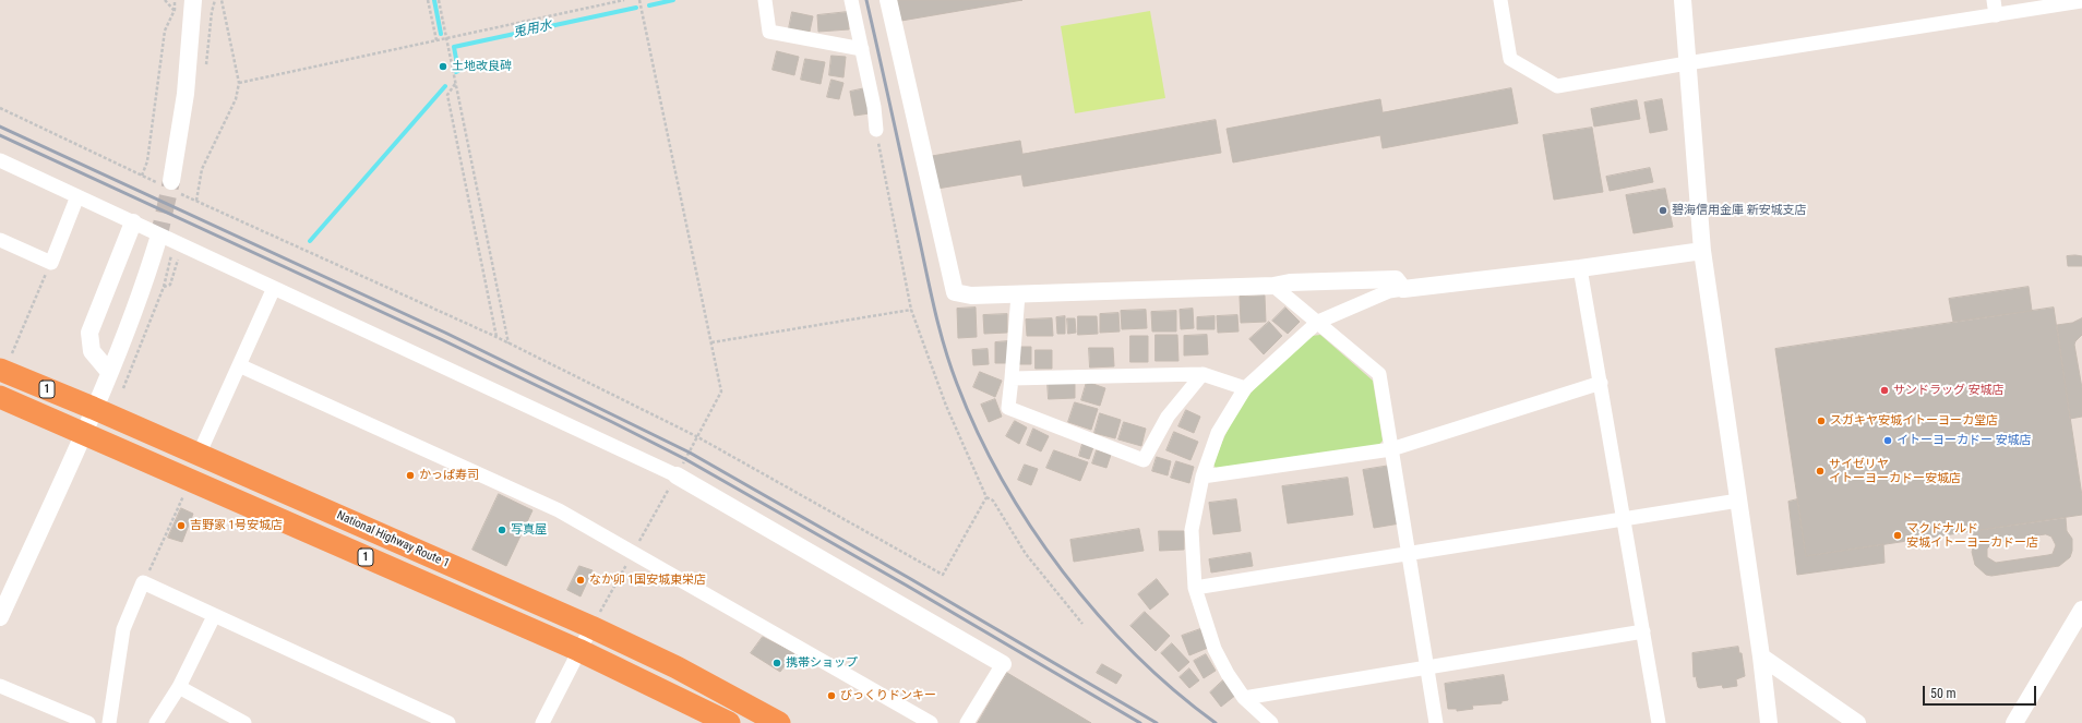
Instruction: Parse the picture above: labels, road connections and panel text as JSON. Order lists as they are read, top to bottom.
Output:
{
  "streets": {
    "highway": ["1", "National Highway Route 1"]
  },
  "water": ["兎用水"],
  "places": [
    "土地改良碑",
    "碧海信用金庫 新安城支店",
    "サンドラッグ 安城店",
    "スガキヤ安城イトーヨーカ堂店",
    "イトーヨーカドー 安城店",
    "サイゼリヤ イトーヨーカドー安城店",
    "かっぱ寿司",
    "吉野家 1号安城店",
    "写真屋",
    "マクドナルド 安城イトーヨーカドー店",
    "なか卯 1国安城東栄店",
    "携帯ショップ",
    "びっくりドンキー"
  ],
  "scale_bar": "50 m"
}
